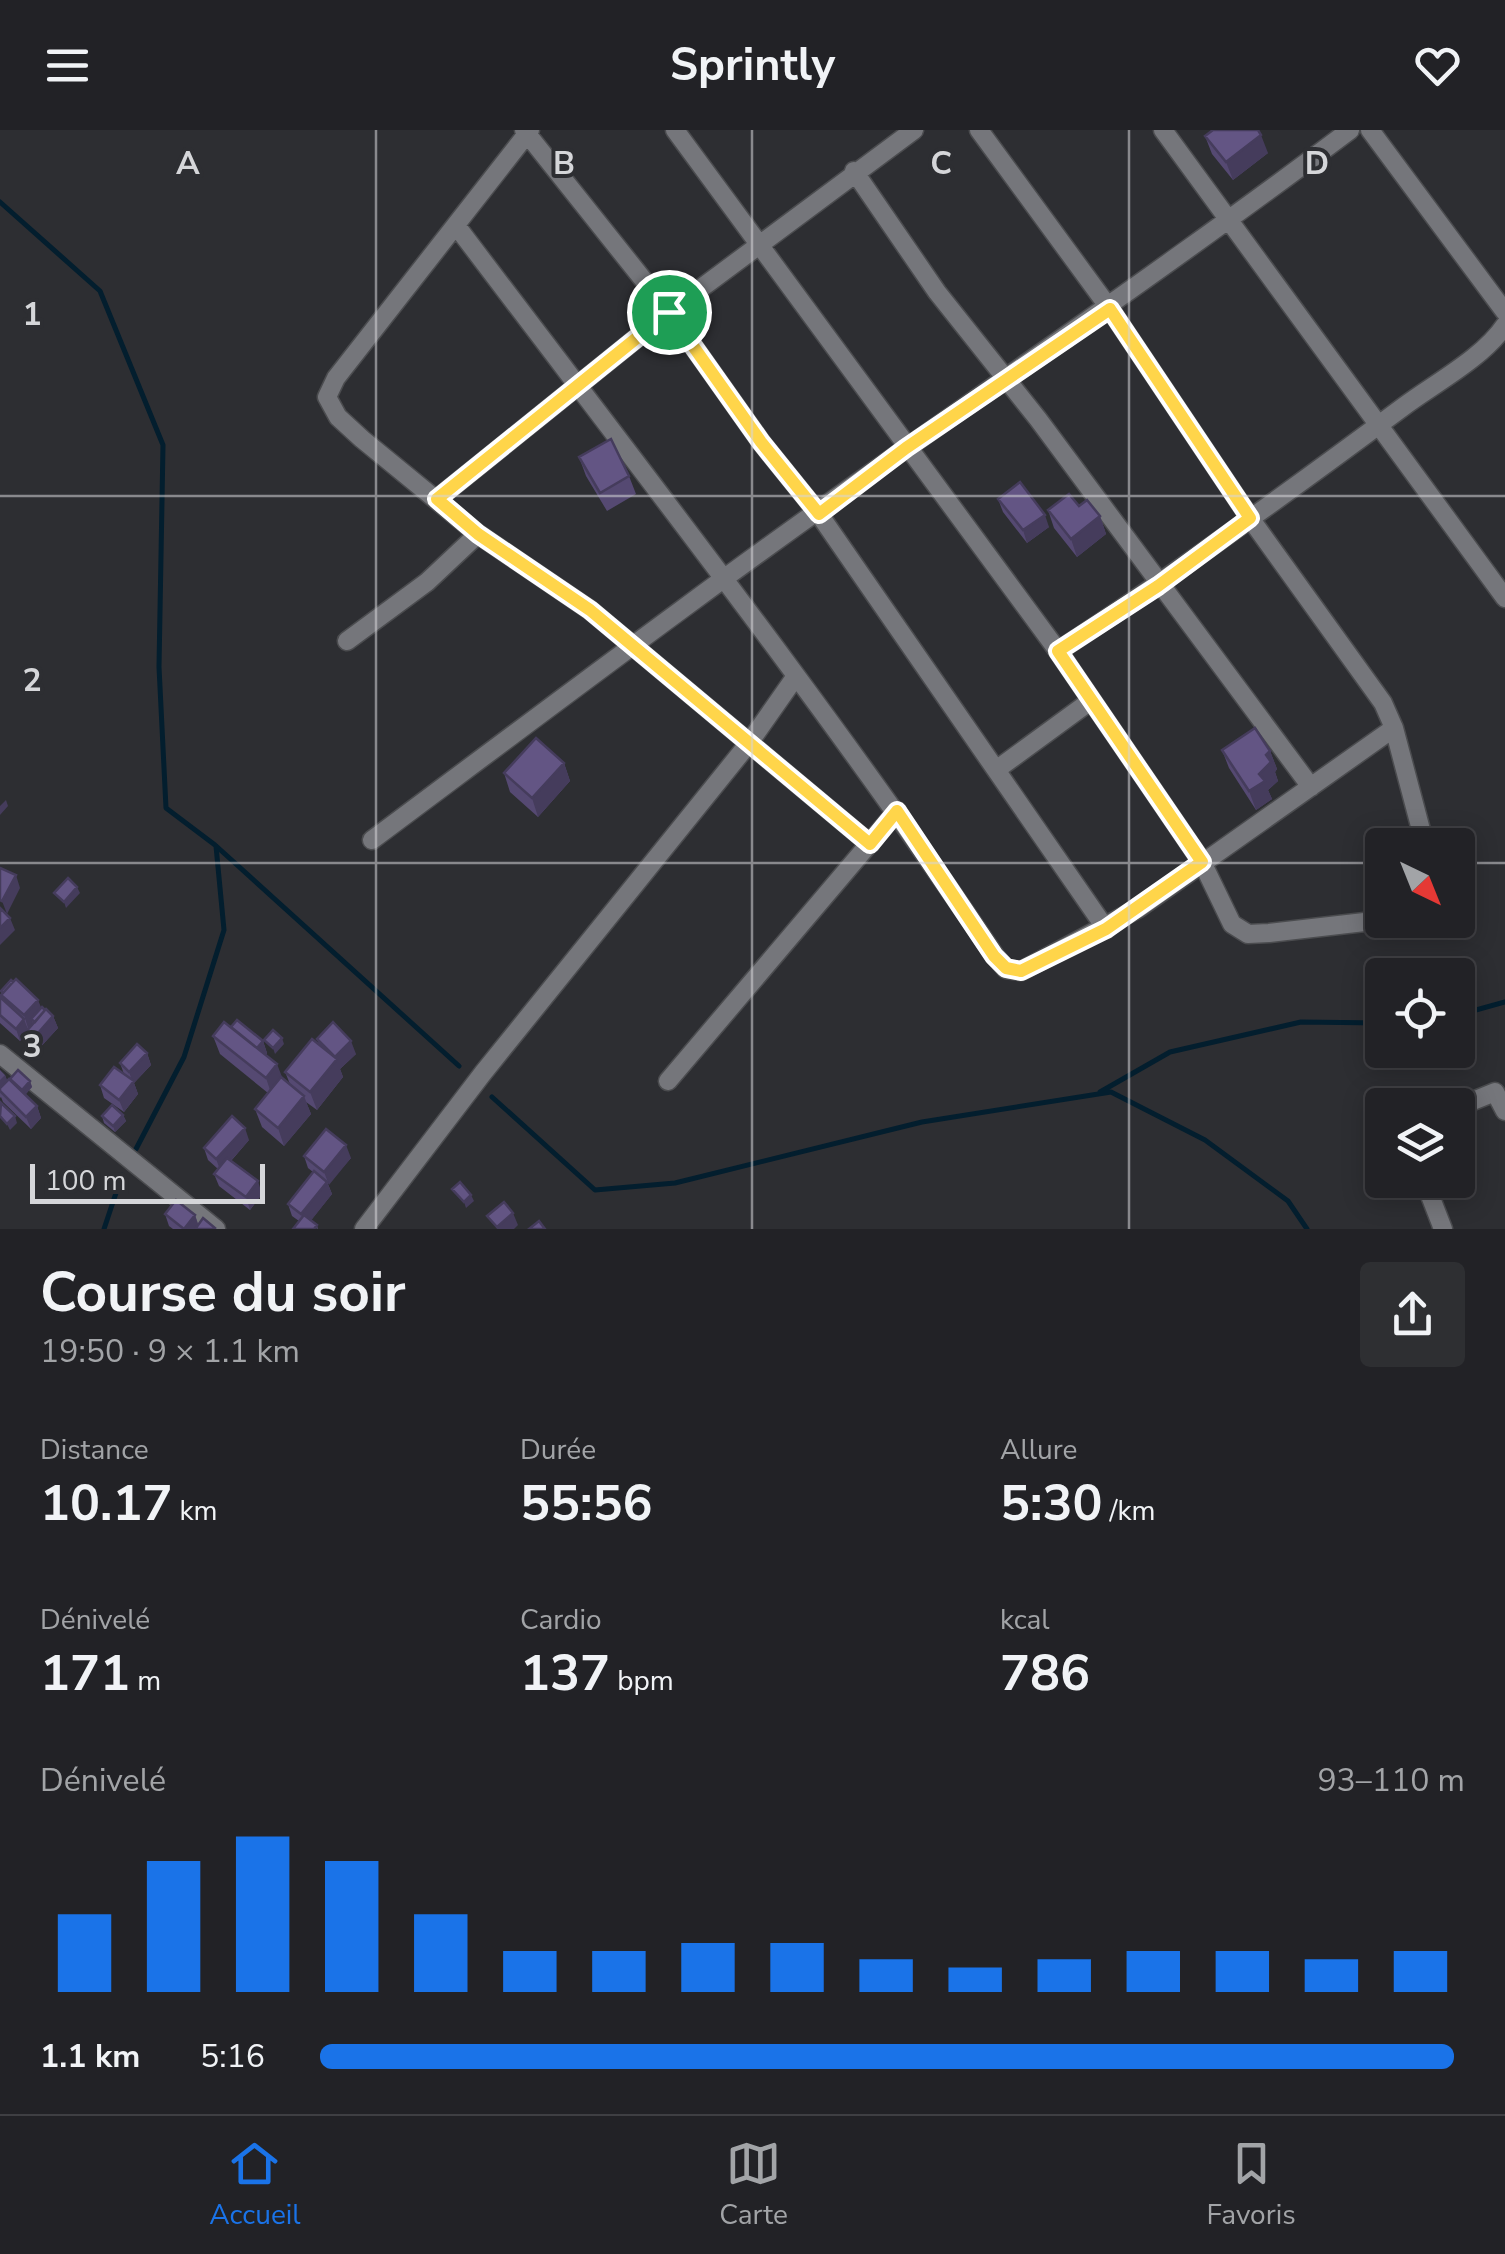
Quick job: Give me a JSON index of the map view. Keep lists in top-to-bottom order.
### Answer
{
  "scale_bar": "100 m",
  "north": "bottom right",
  "page": {
    "header": "Sprintly",
    "scale": "100 m",
    "heading": ["Course du soir", "19:50 · 9 × 1.1 km"],
    "stats": [
      ["Distance", "10.17 km"],
      ["Durée", "55:56"],
      ["Allure", "5:30 /km"],
      ["Dénivelé", "171 m"],
      ["Cardio", "137 bpm"],
      ["kcal", "786"]
    ],
    "chart": ["Dénivelé", "93–110 m"],
    "list": [
      {
        "name": "1.1 km",
        "note": "5:16"
      }
    ],
    "tabs": ["Accueil", "Carte", "Favoris"]
  },
  "grid": {
    "columns": [
      "A",
      "B",
      "C",
      "D"
    ],
    "rows": ["1", "2", "3"]
  }
}
